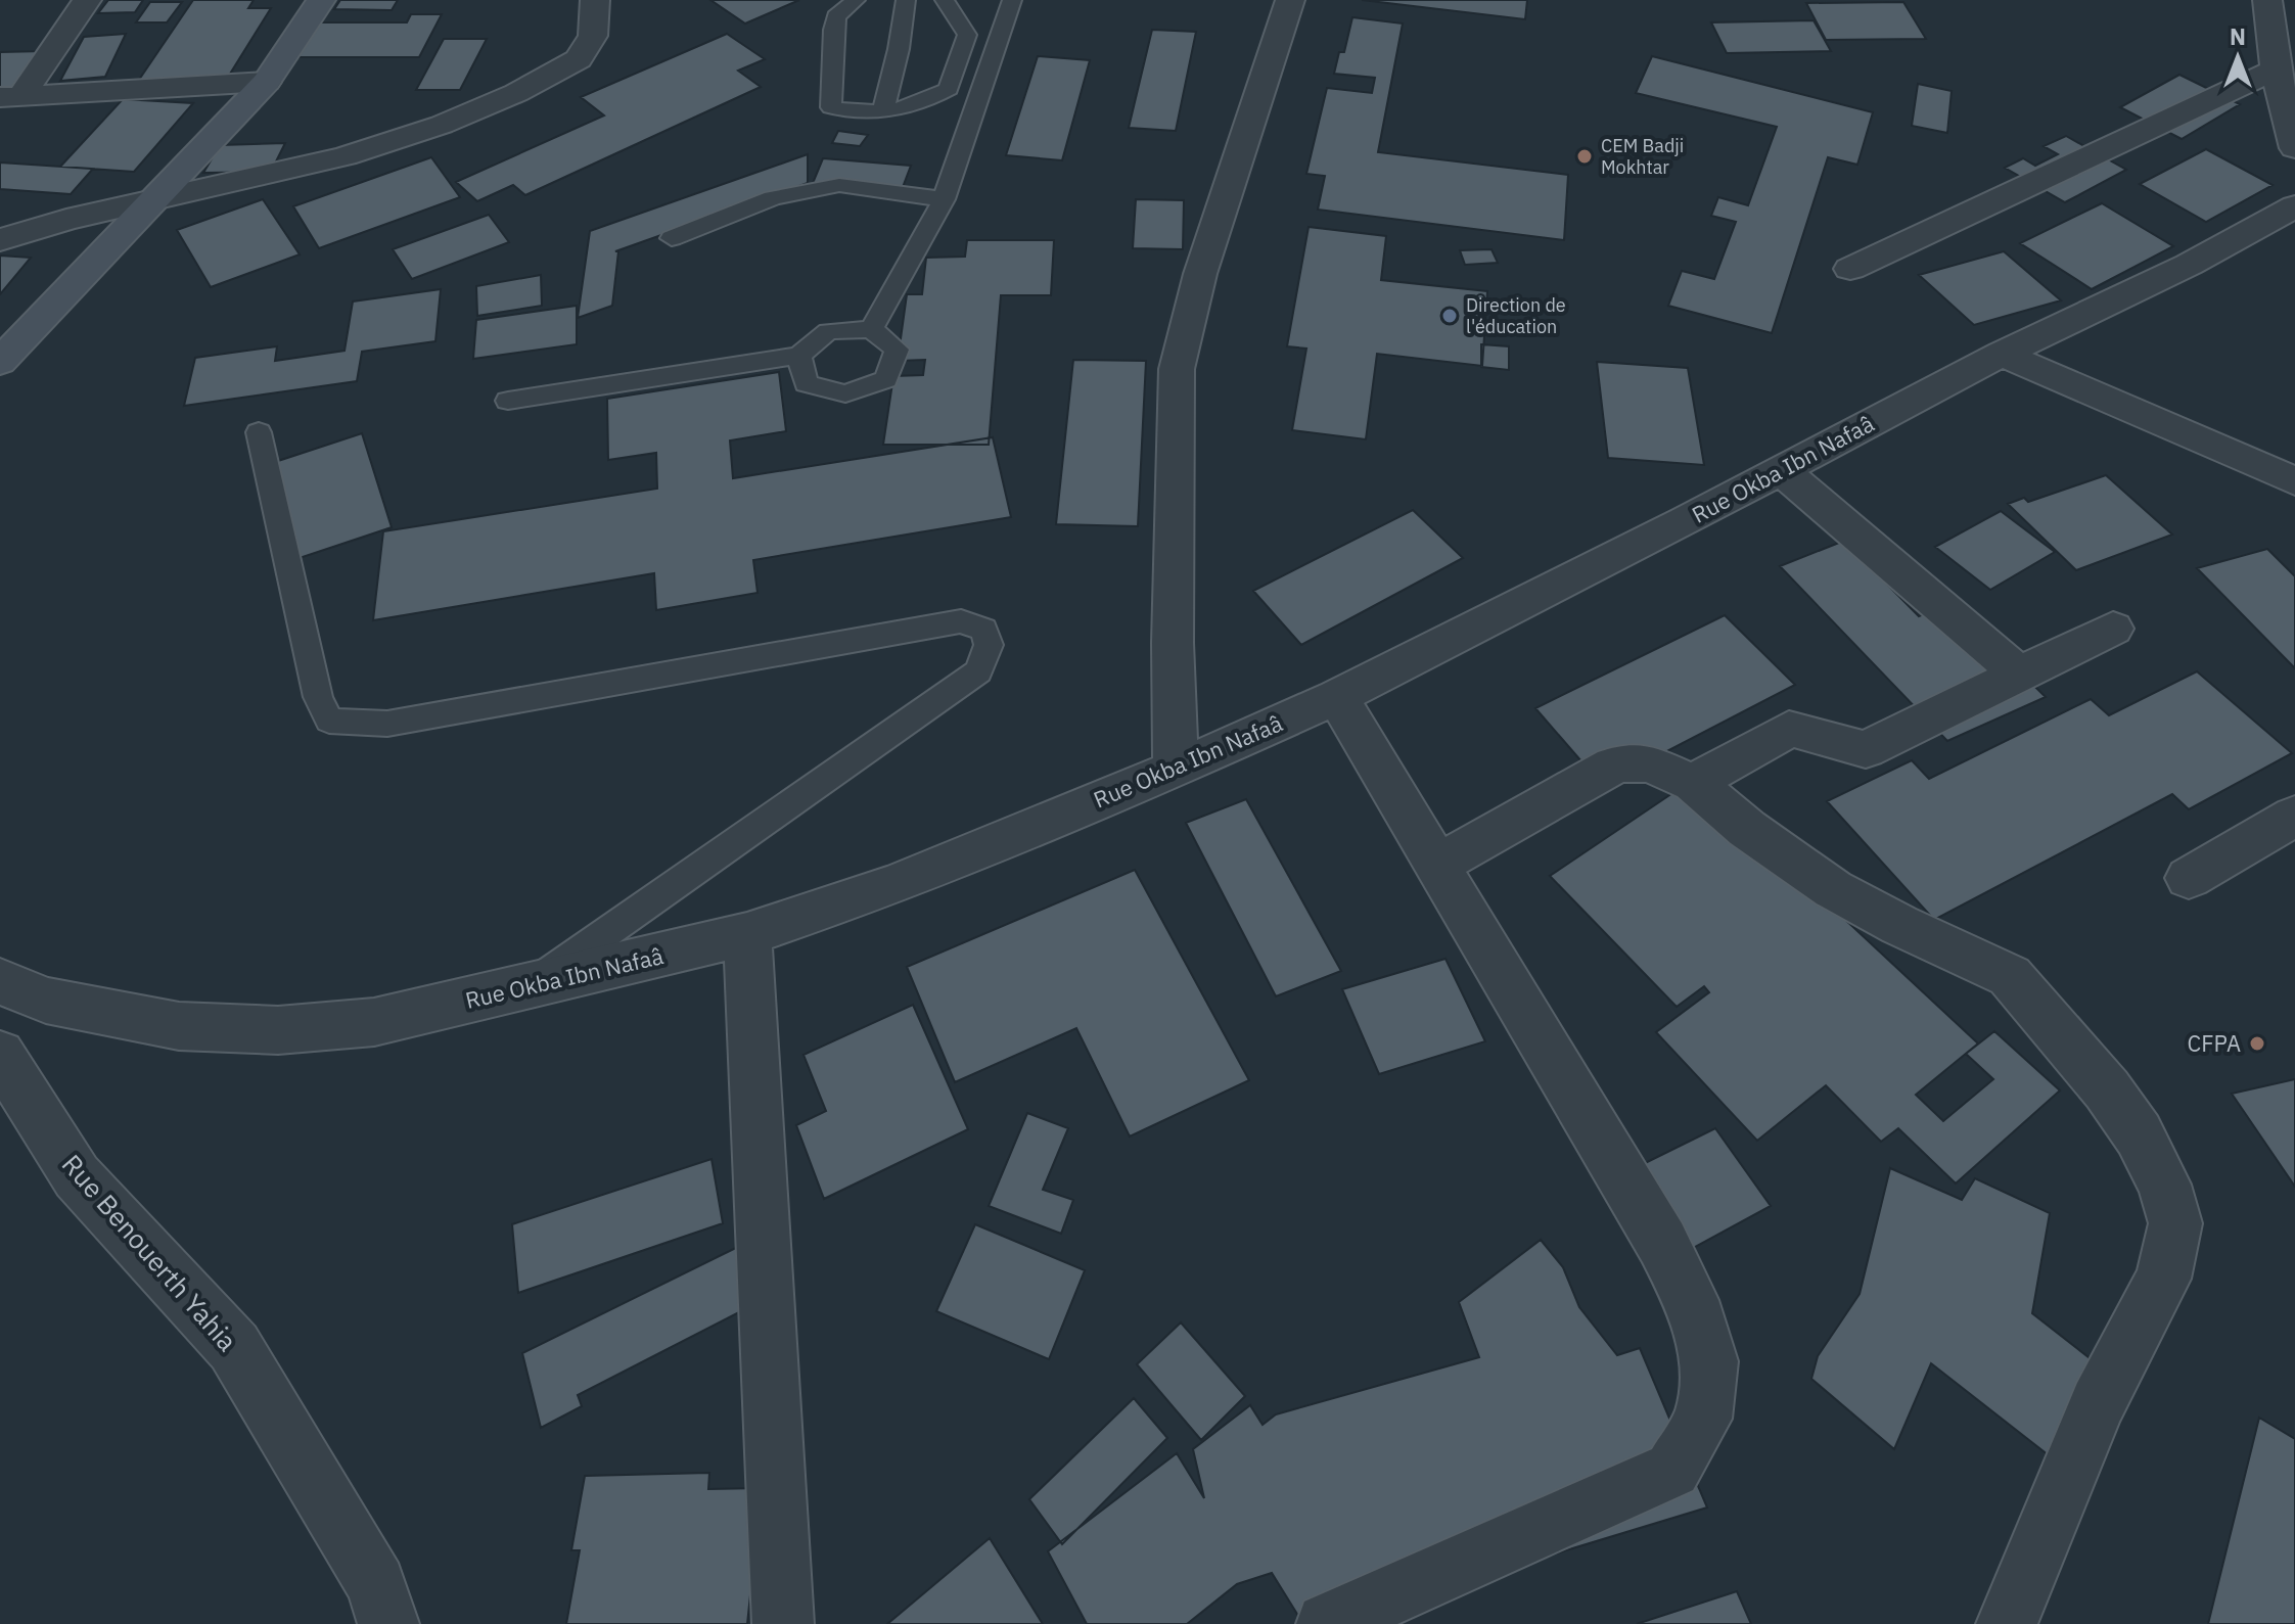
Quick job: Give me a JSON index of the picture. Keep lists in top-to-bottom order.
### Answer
{
  "streets": {
    "street": ["Rue Okba Ibn Nafaâ", "Rue Benouerth Yahia"]
  },
  "places": ["CEM Badji Mokhtar", "Direction de l'éducation", "CFPA"],
  "north": "top"
}
